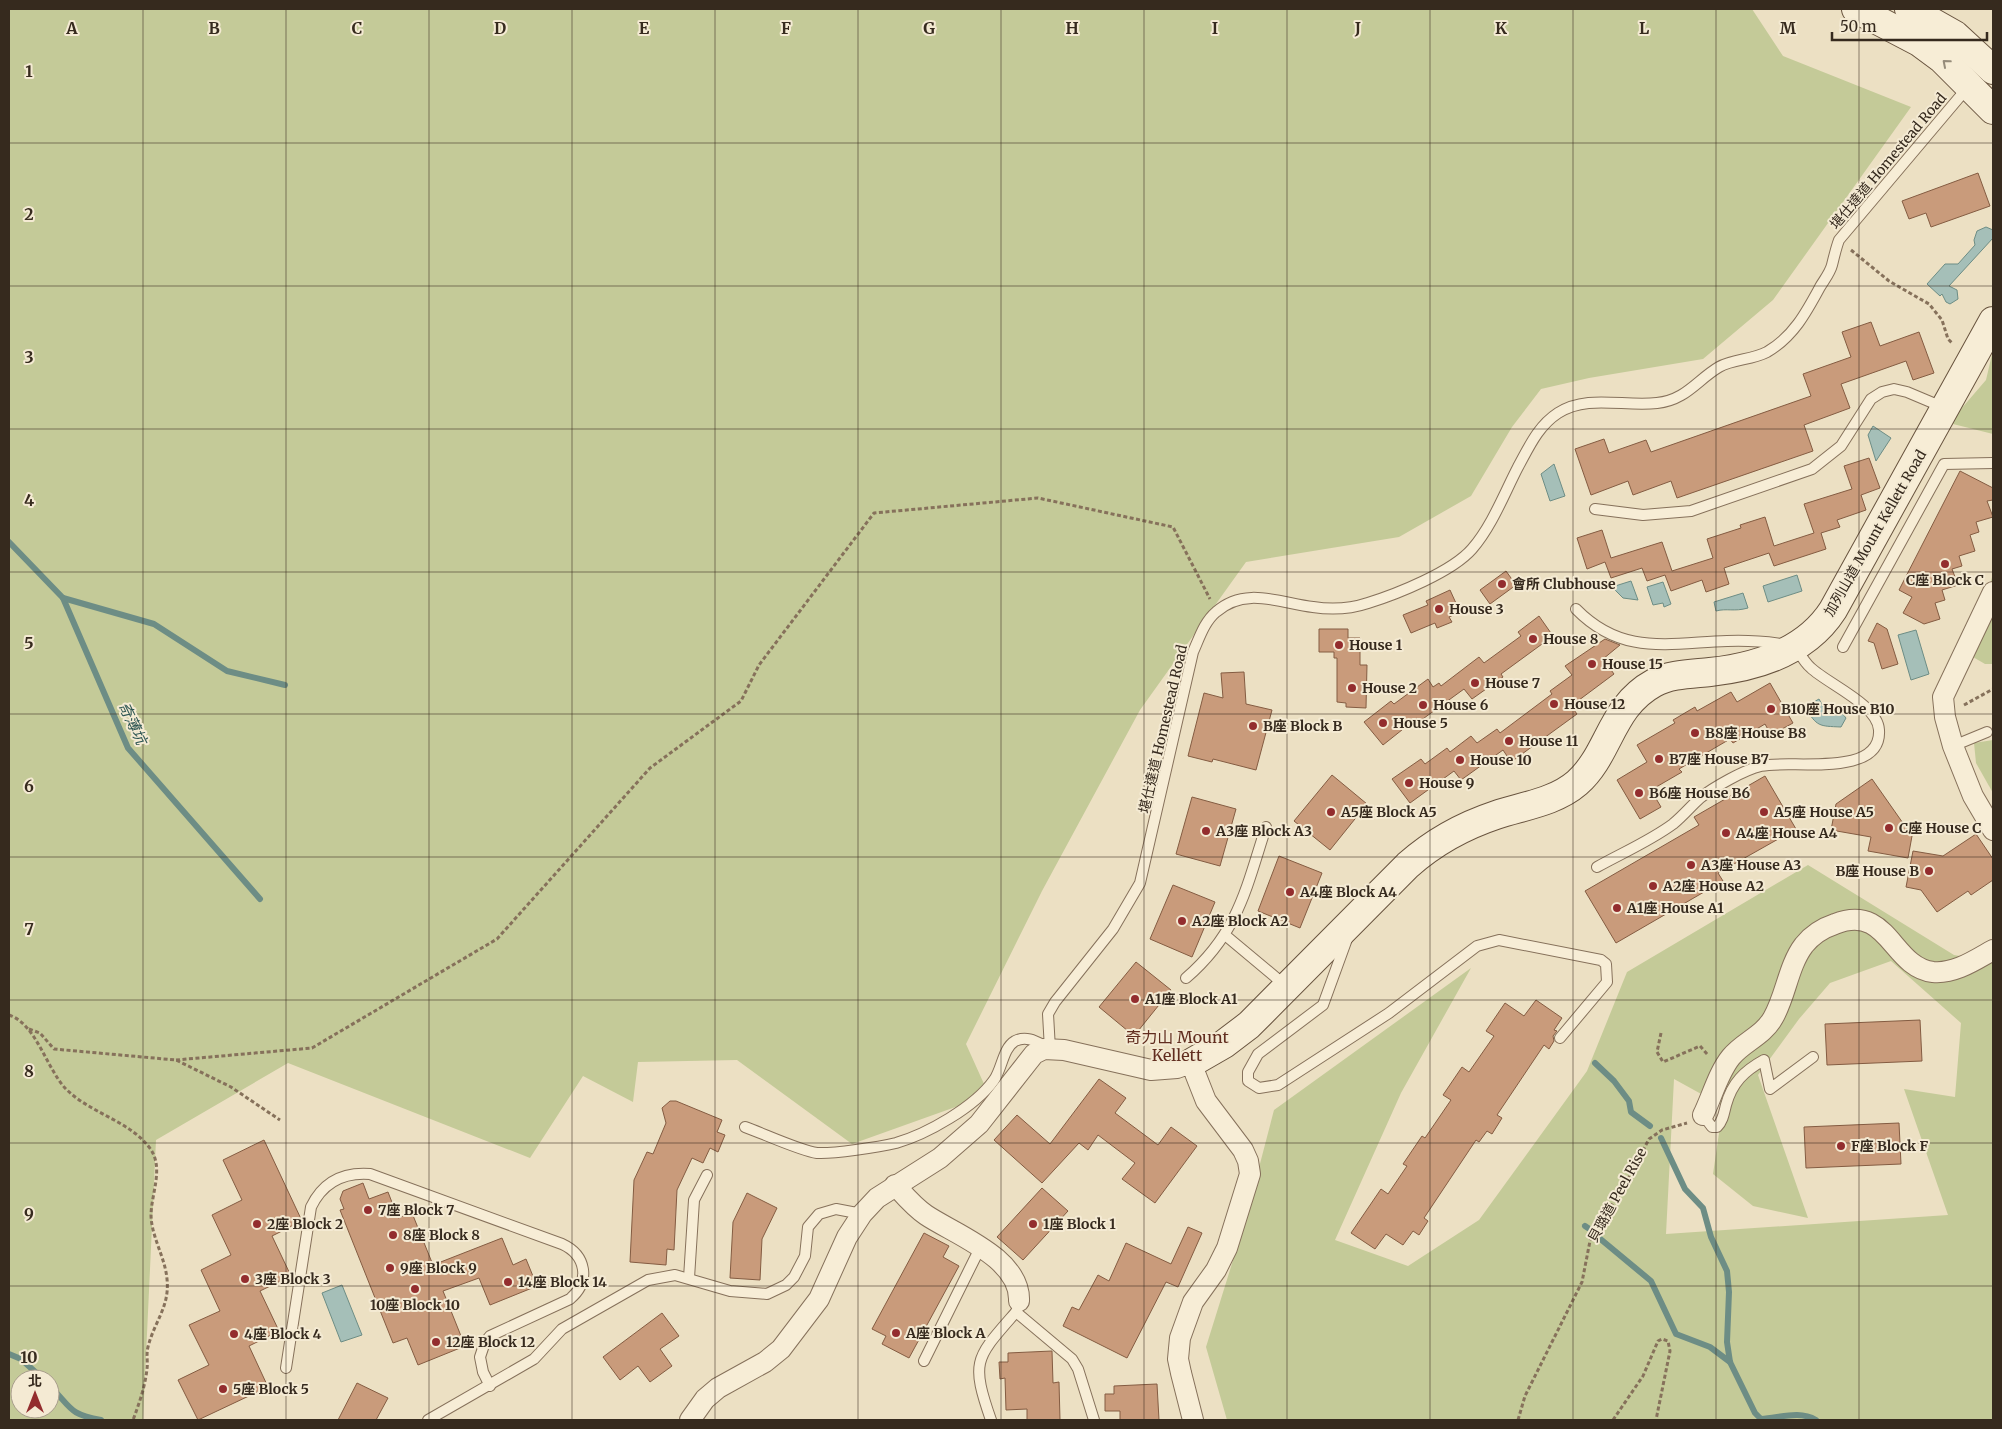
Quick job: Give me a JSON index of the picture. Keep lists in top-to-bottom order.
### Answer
{
  "streets": {
    "street": ["加列山道 Mount Kellett Road"],
    "lane": ["堪仕達道 Homestead Road"],
    "path": ["貝璐道 Peel Rise"]
  },
  "crossings": [
    ["堪仕達道 Homestead Road", "加列山道 Mount Kellett Road"]
  ],
  "districts": ["奇力山 Mount Kellett"],
  "water": ["奇薄坑"],
  "places": [
    "C座 Block C",
    "會所 Clubhouse",
    "House 3",
    "House 8",
    "House 1",
    "House 15",
    "House 7",
    "House 2",
    "House 12",
    "House 6",
    "B10座 House B10",
    "House 5",
    "B座 Block B",
    "B8座 House B8",
    "House 11",
    "B7座 House B7",
    "House 10",
    "House 9",
    "B6座 House B6",
    "A5座 Block A5",
    "A5座 House A5",
    "C座 House C",
    "A3座 Block A3",
    "A4座 House A4",
    "A3座 House A3",
    "B座 House B",
    "A2座 House A2",
    "A4座 Block A4",
    "A1座 House A1",
    "A2座 Block A2",
    "A1座 Block A1",
    "F座 Block F",
    "7座 Block 7",
    "2座 Block 2",
    "1座 Block 1",
    "8座 Block 8",
    "9座 Block 9",
    "3座 Block 3",
    "14座 Block 14",
    "10座 Block 10",
    "A座 Block A",
    "4座 Block 4",
    "12座 Block 12",
    "5座 Block 5"
  ],
  "scale_bar": "50 m",
  "north": "top",
  "grid": {
    "columns": [
      "A",
      "B",
      "C",
      "D",
      "E",
      "F",
      "G",
      "H",
      "I",
      "J",
      "K",
      "L",
      "M"
    ],
    "rows": [
      "1",
      "2",
      "3",
      "4",
      "5",
      "6",
      "7",
      "8",
      "9",
      "10"
    ]
  }
}
